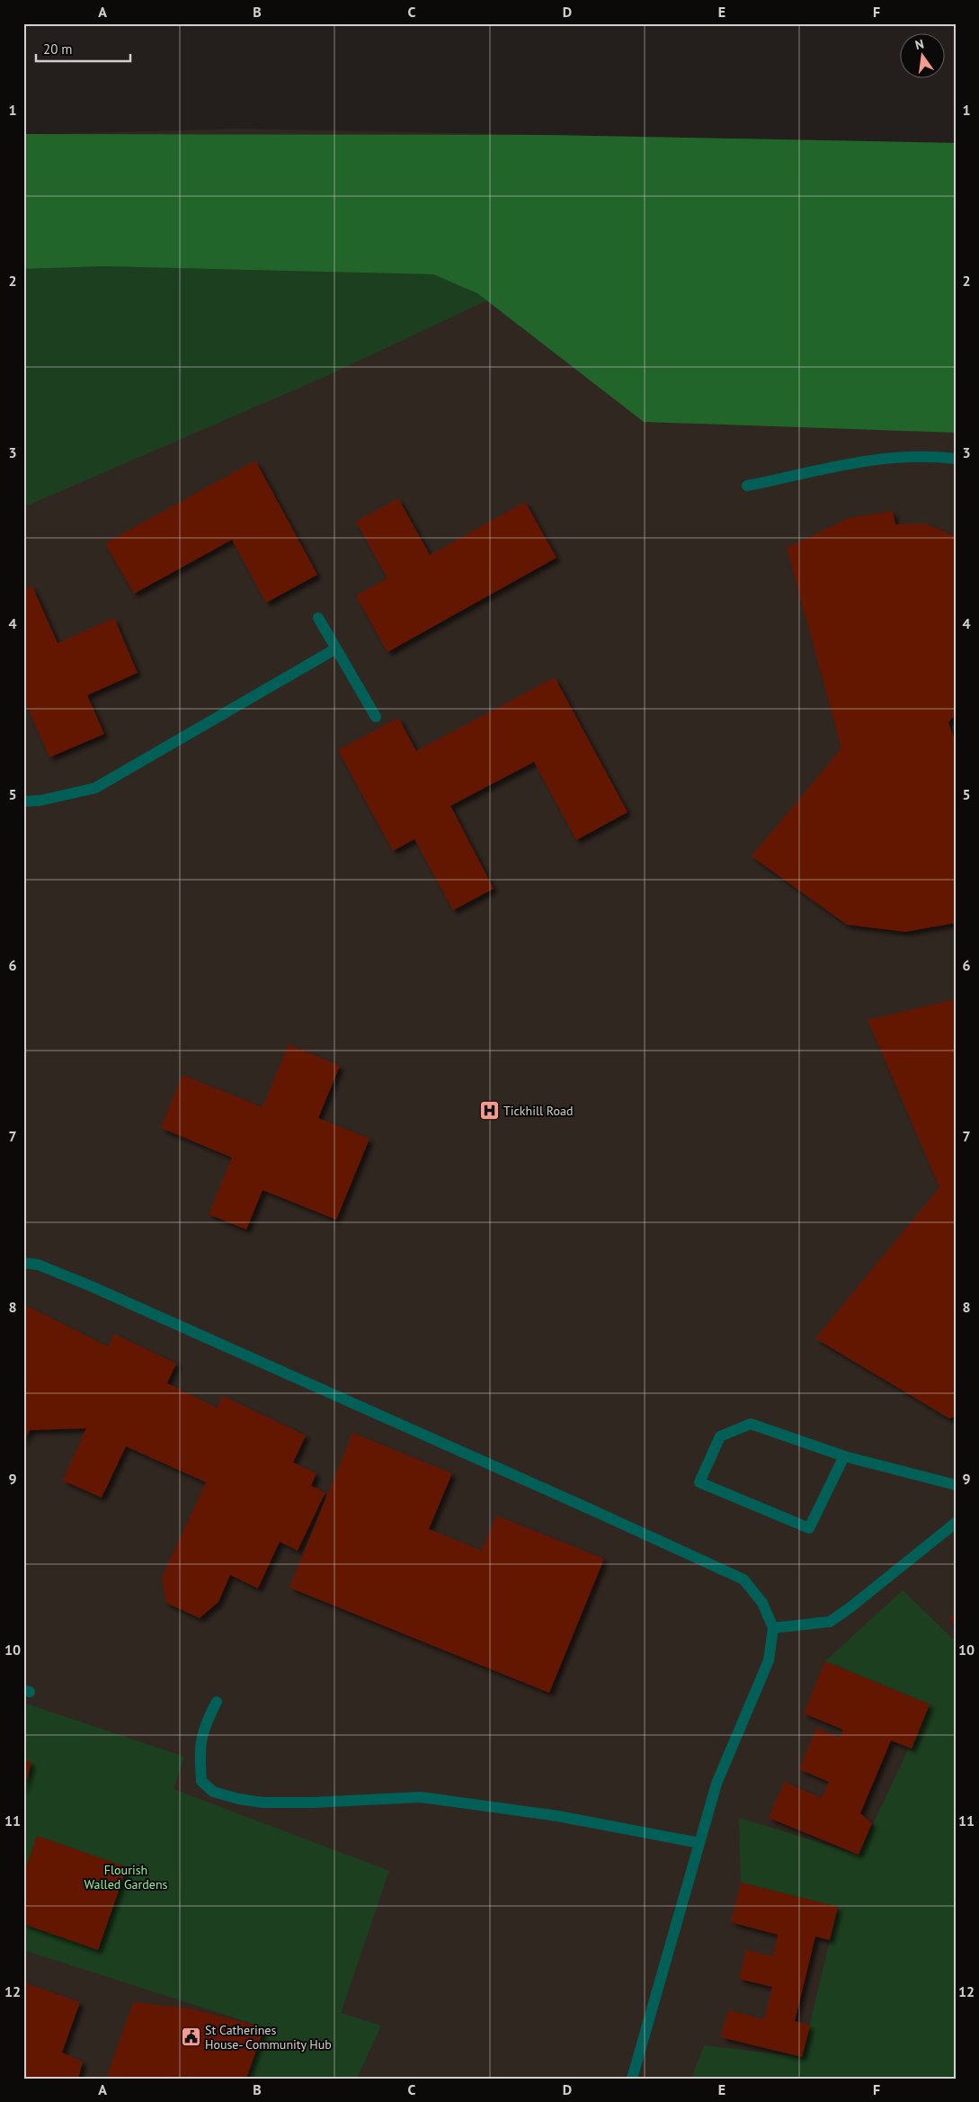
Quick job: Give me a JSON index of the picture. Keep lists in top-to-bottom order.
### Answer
{
  "parks": ["Flourish Walled Gardens"],
  "places": {
    "hospital": ["Tickhill Road"],
    "public building": ["St Catherines House- Community Hub"]
  },
  "scale_bar": "20 m",
  "north": "top",
  "grid": {
    "columns": [
      "A",
      "B",
      "C",
      "D",
      "E",
      "F"
    ],
    "rows": [
      "1",
      "2",
      "3",
      "4",
      "5",
      "6",
      "7",
      "8",
      "9",
      "10",
      "11",
      "12"
    ]
  }
}
